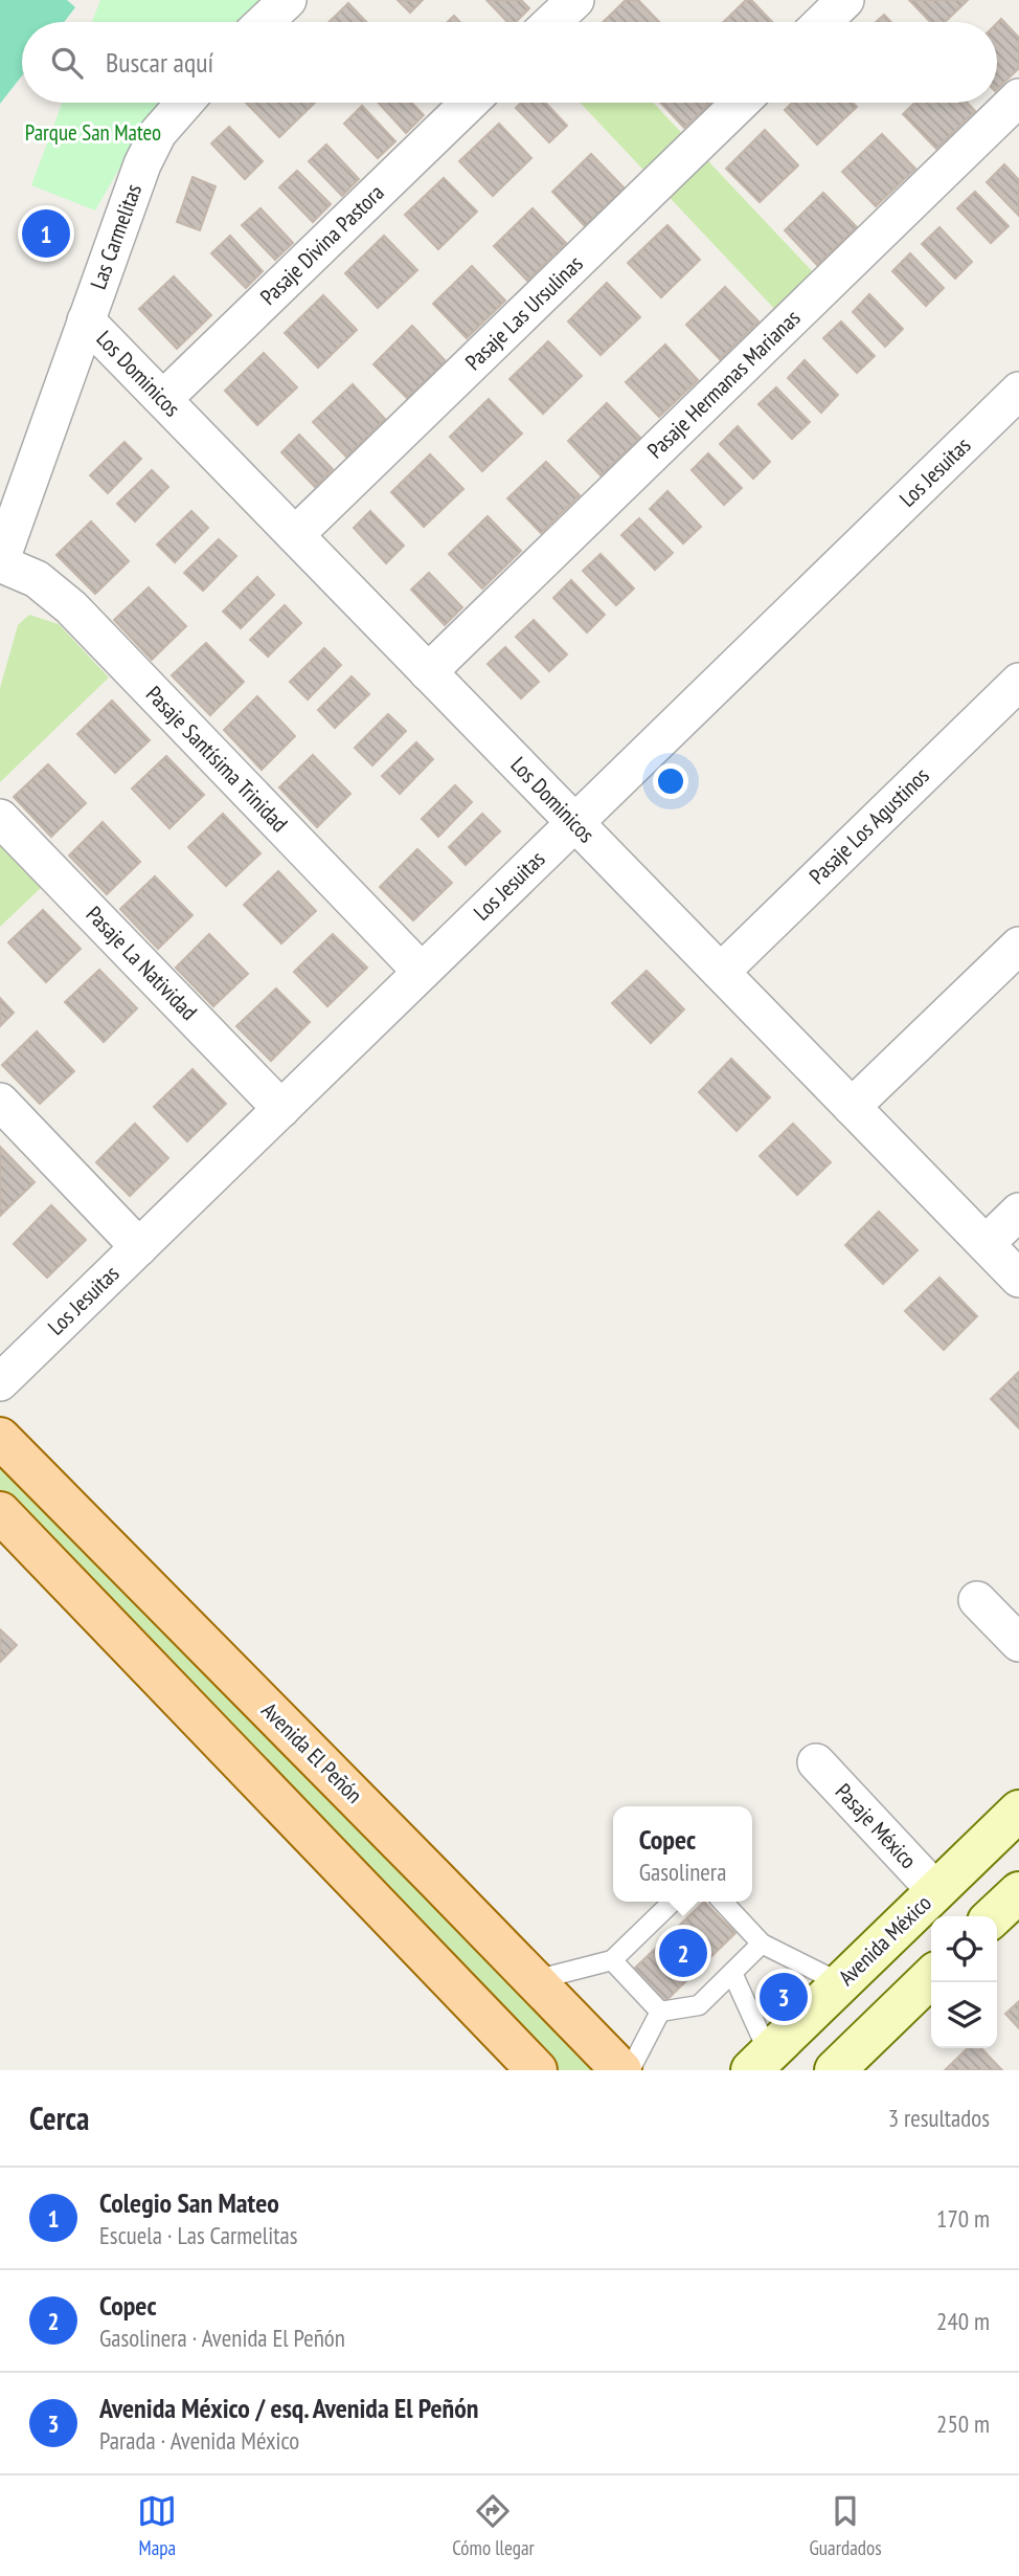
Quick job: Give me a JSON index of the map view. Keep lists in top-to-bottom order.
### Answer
{
  "streets": {
    "main road": ["Avenida El Peñón", "Avenida México"],
    "street": [
      "Las Carmelitas",
      "Pasaje Divina Pastora",
      "Pasaje Las Ursulinas",
      "Los Dominicos",
      "Pasaje Hermanas Marianas",
      "Los Jesuitas",
      "Pasaje Santísima Trinidad",
      "Pasaje Los Agustinos",
      "Pasaje La Natividad",
      "Pasaje México"
    ]
  },
  "crossings": [
    ["Las Carmelitas", "Los Dominicos"],
    ["Las Carmelitas", "Pasaje Santísima Trinidad"],
    ["Pasaje Divina Pastora", "Los Dominicos"],
    ["Pasaje Las Ursulinas", "Los Dominicos"],
    ["Los Dominicos", "Pasaje Hermanas Marianas"],
    ["Los Dominicos", "Los Jesuitas"],
    ["Los Dominicos", "Pasaje Los Agustinos"],
    ["Los Jesuitas", "Pasaje Santísima Trinidad"],
    ["Los Jesuitas", "Pasaje La Natividad"],
    ["Pasaje México", "Avenida México"]
  ],
  "parks": ["Parque San Mateo"],
  "page": {
    "search": "Buscar aquí",
    "pins": ["1", "2", "3"],
    "popup": ["Copec", "Gasolinera"],
    "heading": ["Cerca", "3 resultados"],
    "list": [
      {
        "mark": "1",
        "name": "Colegio San Mateo",
        "note": "Escuela · Las Carmelitas",
        "value": "170 m"
      },
      {
        "mark": "2",
        "name": "Copec",
        "note": "Gasolinera · Avenida El Peñón",
        "value": "240 m"
      },
      {
        "mark": "3",
        "name": "Avenida México / esq. Avenida El Peñón",
        "note": "Parada · Avenida México",
        "value": "250 m"
      }
    ],
    "nav": ["Mapa", "Cómo llegar", "Guardados"]
  }
}
